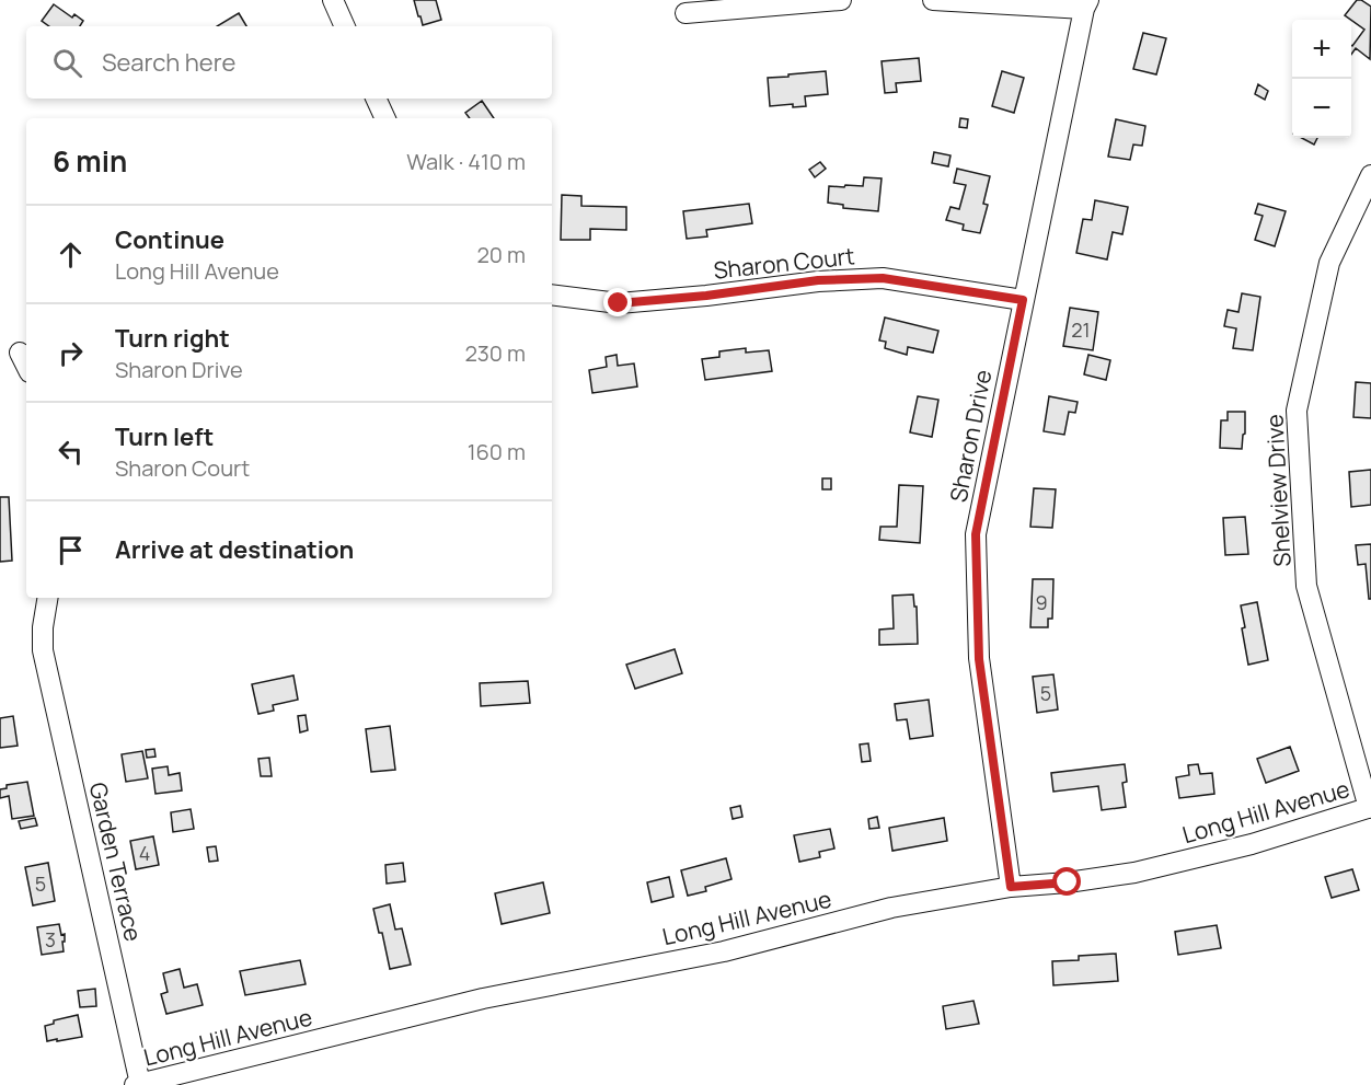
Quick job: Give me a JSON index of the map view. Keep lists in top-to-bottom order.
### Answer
{
  "streets": {
    "street": [
      "Sharon Court",
      "Sharon Drive",
      "Shelview Drive",
      "Long Hill Avenue",
      "Garden Terrace"
    ]
  },
  "crossings": [
    ["Sharon Court", "Sharon Drive"],
    ["Sharon Drive", "Long Hill Avenue"],
    ["Shelview Drive", "Long Hill Avenue"],
    ["Long Hill Avenue", "Garden Terrace"]
  ],
  "house_numbers": [
    "21",
    "9",
    "5",
    "4",
    "5",
    "3"
  ],
  "page": {
    "map_buttons": ["+", "−"],
    "search": "Search here",
    "heading": ["6 min", "Walk · 410 m"],
    "list": [
      ["Continue", "Long Hill Avenue", "20 m"],
      ["Turn right", "Sharon Drive", "230 m"],
      ["Turn left", "Sharon Court", "160 m"],
      "Arrive at destination"
    ]
  }
}
